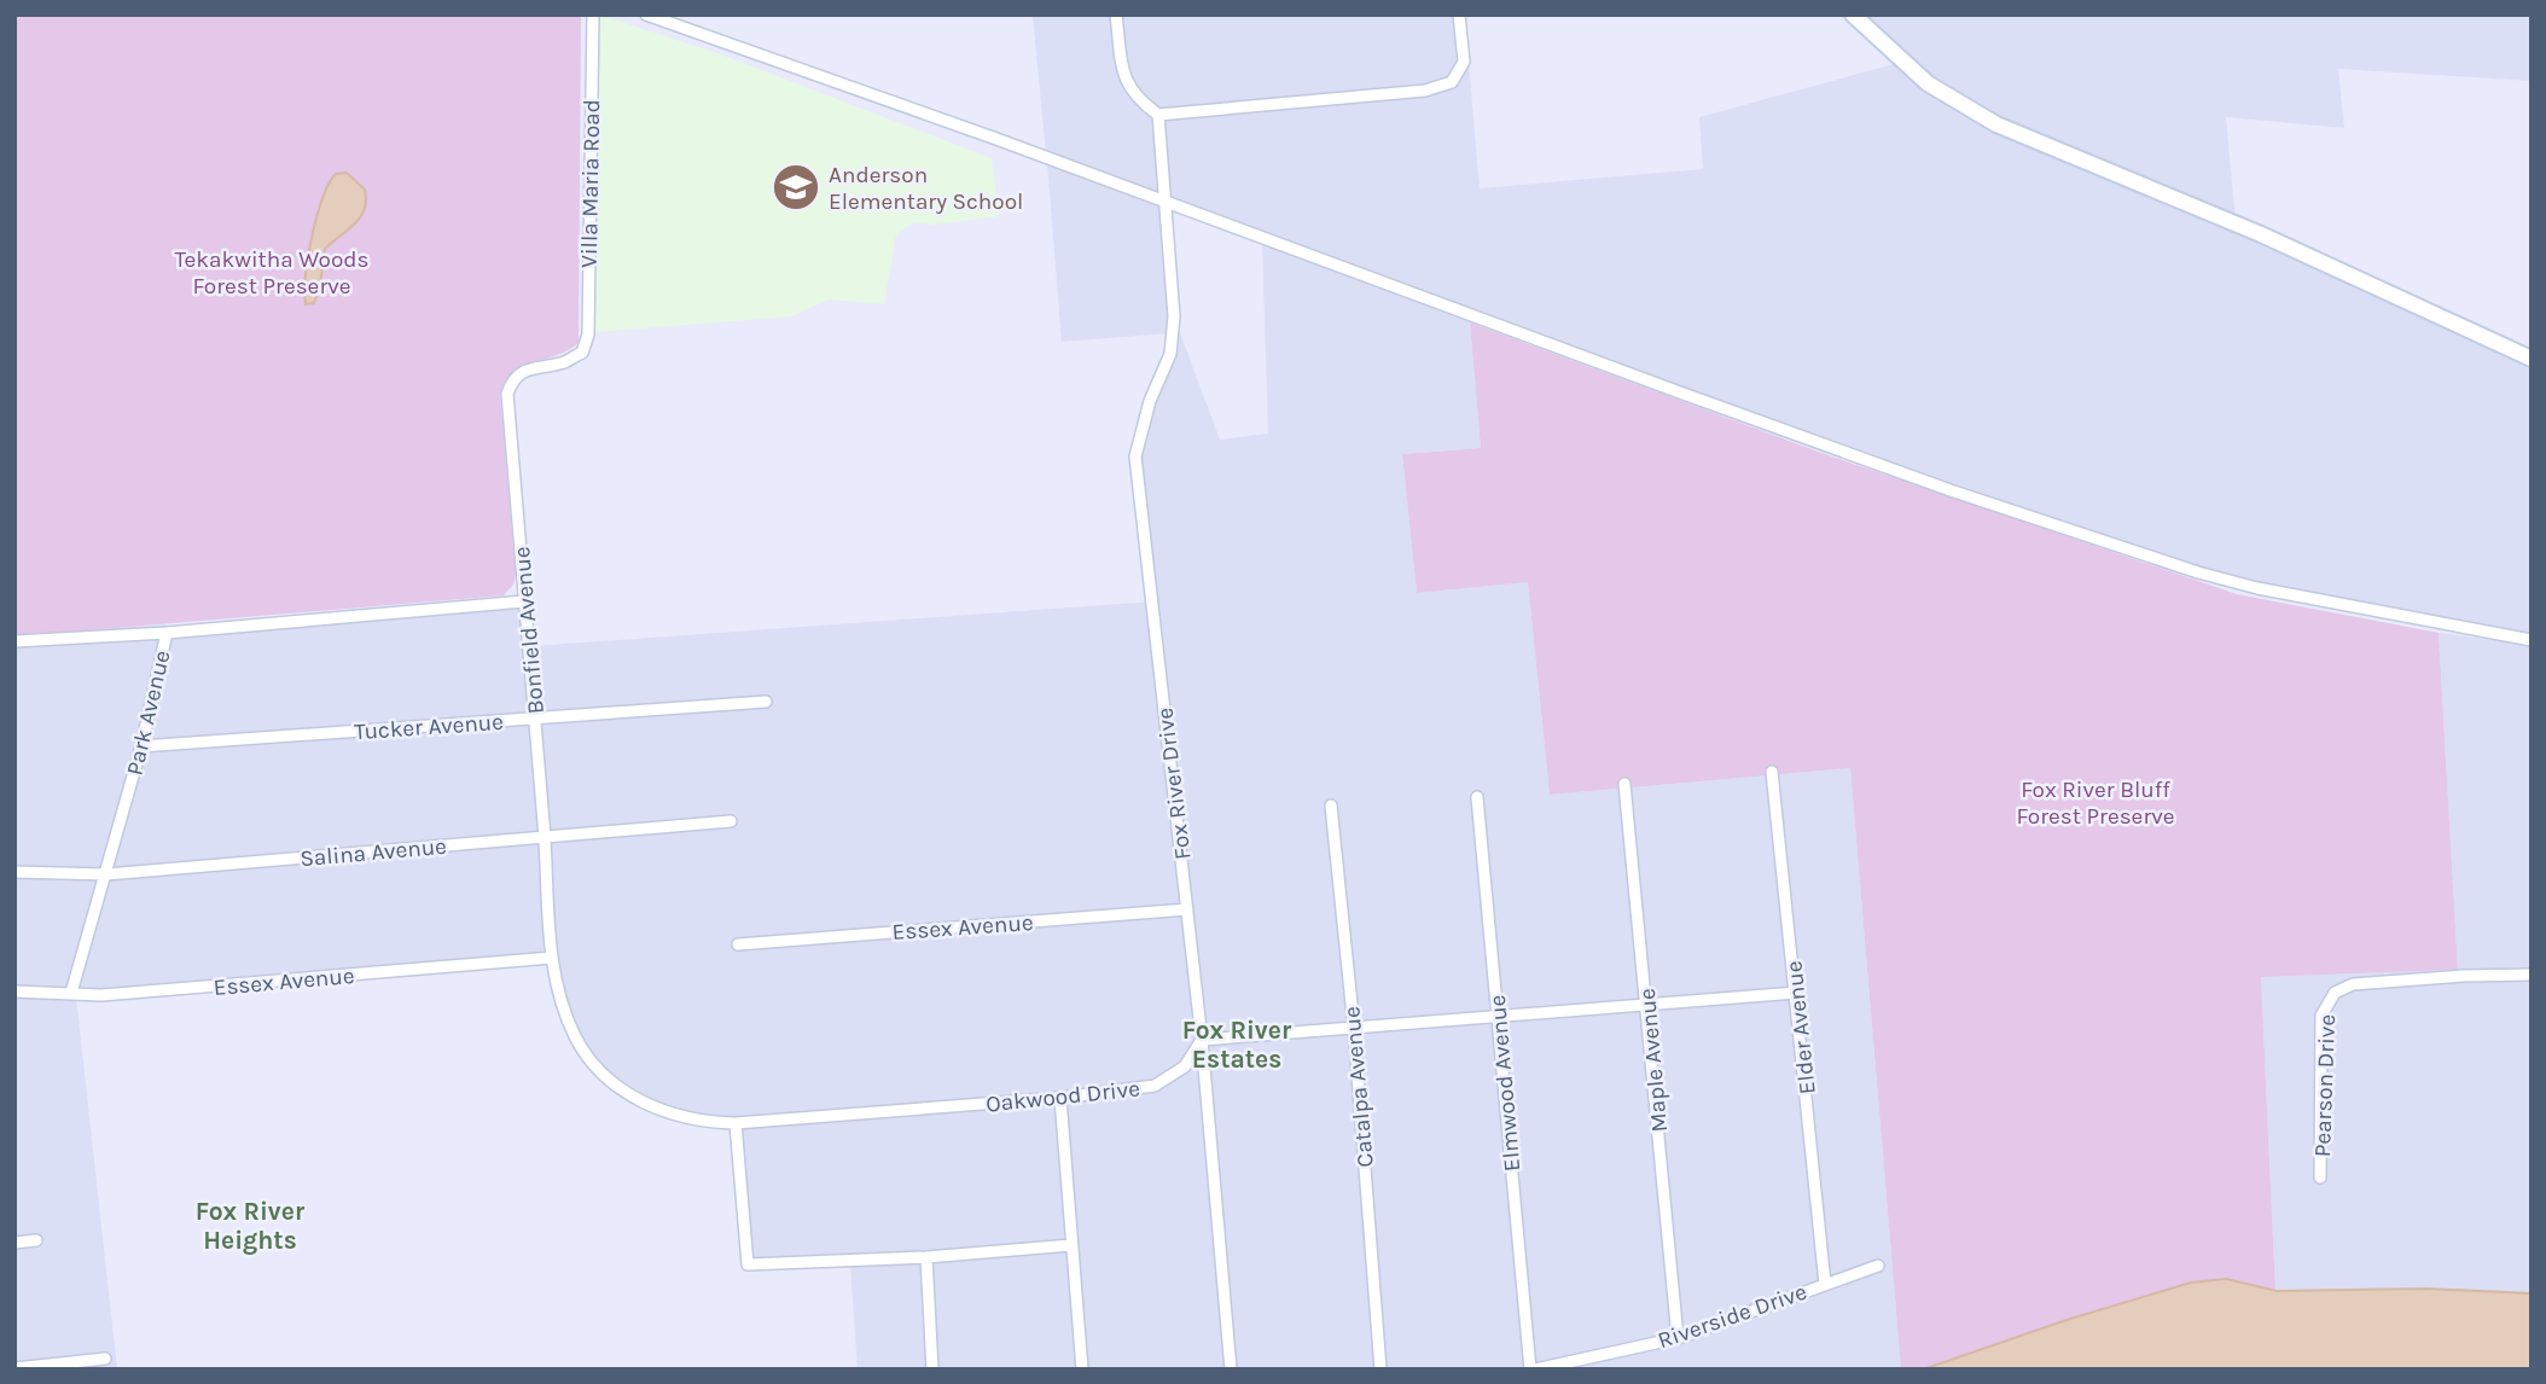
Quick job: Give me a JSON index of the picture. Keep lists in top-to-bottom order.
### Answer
{
  "streets": {
    "street": [
      "Villa Maria Road",
      "Bonfield Avenue",
      "Park Avenue",
      "Tucker Avenue",
      "Fox River Drive",
      "Salina Avenue",
      "Essex Avenue",
      "Elder Avenue",
      "Maple Avenue",
      "Elmwood Avenue",
      "Pearson Drive",
      "Catalpa Avenue",
      "Oakwood Drive",
      "Riverside Drive"
    ]
  },
  "crossings": [
    ["Villa Maria Road", "Bonfield Avenue"],
    ["Bonfield Avenue", "Park Avenue"],
    ["Bonfield Avenue", "Tucker Avenue"],
    ["Bonfield Avenue", "Salina Avenue"],
    ["Bonfield Avenue", "Essex Avenue"],
    ["Bonfield Avenue", "Oakwood Drive"],
    ["Park Avenue", "Tucker Avenue"],
    ["Park Avenue", "Salina Avenue"],
    ["Park Avenue", "Essex Avenue"],
    ["Fox River Drive", "Essex Avenue"],
    ["Fox River Drive", "Oakwood Drive"],
    ["Essex Avenue", "Oakwood Drive"],
    ["Elder Avenue", "Riverside Drive"],
    ["Maple Avenue", "Riverside Drive"],
    ["Elmwood Avenue", "Riverside Drive"]
  ],
  "districts": ["Fox River Estates", "Fox River Heights"],
  "parks": ["Tekakwitha Woods Forest Preserve", "Fox River Bluff Forest Preserve"],
  "places": {
    "school or university": ["Anderson Elementary School"]
  }
}
